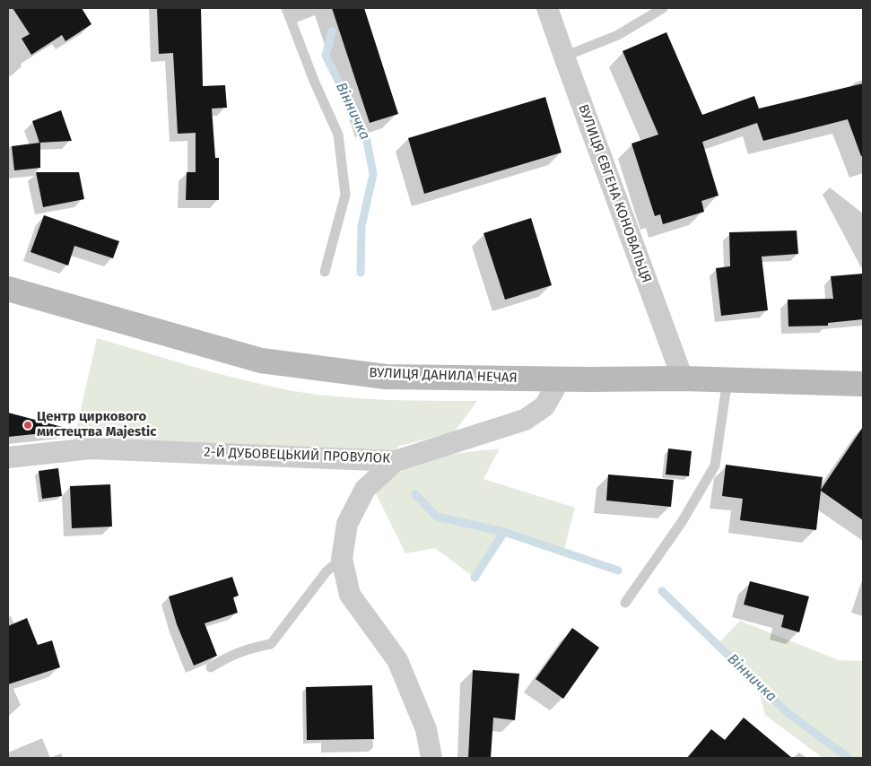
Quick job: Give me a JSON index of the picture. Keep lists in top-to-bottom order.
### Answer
{
  "streets": {
    "main road": ["ВУЛИЦЯ ДАНИЛА НЕЧАЯ"],
    "street": ["ВУЛИЦЯ ЄВГЕНА КОНОВАЛЬЦЯ", "2-Й ДУБОВЕЦЬКИЙ ПРОВУЛОК"]
  },
  "crossings": [
    ["ВУЛИЦЯ ЄВГЕНА КОНОВАЛЬЦЯ", "ВУЛИЦЯ ДАНИЛА НЕЧАЯ"],
    ["ВУЛИЦЯ ДАНИЛА НЕЧАЯ", "2-Й ДУБОВЕЦЬКИЙ ПРОВУЛОК"]
  ],
  "water": ["Вінничка"],
  "places": ["Центр циркового мистецтва Majestic"]
}
